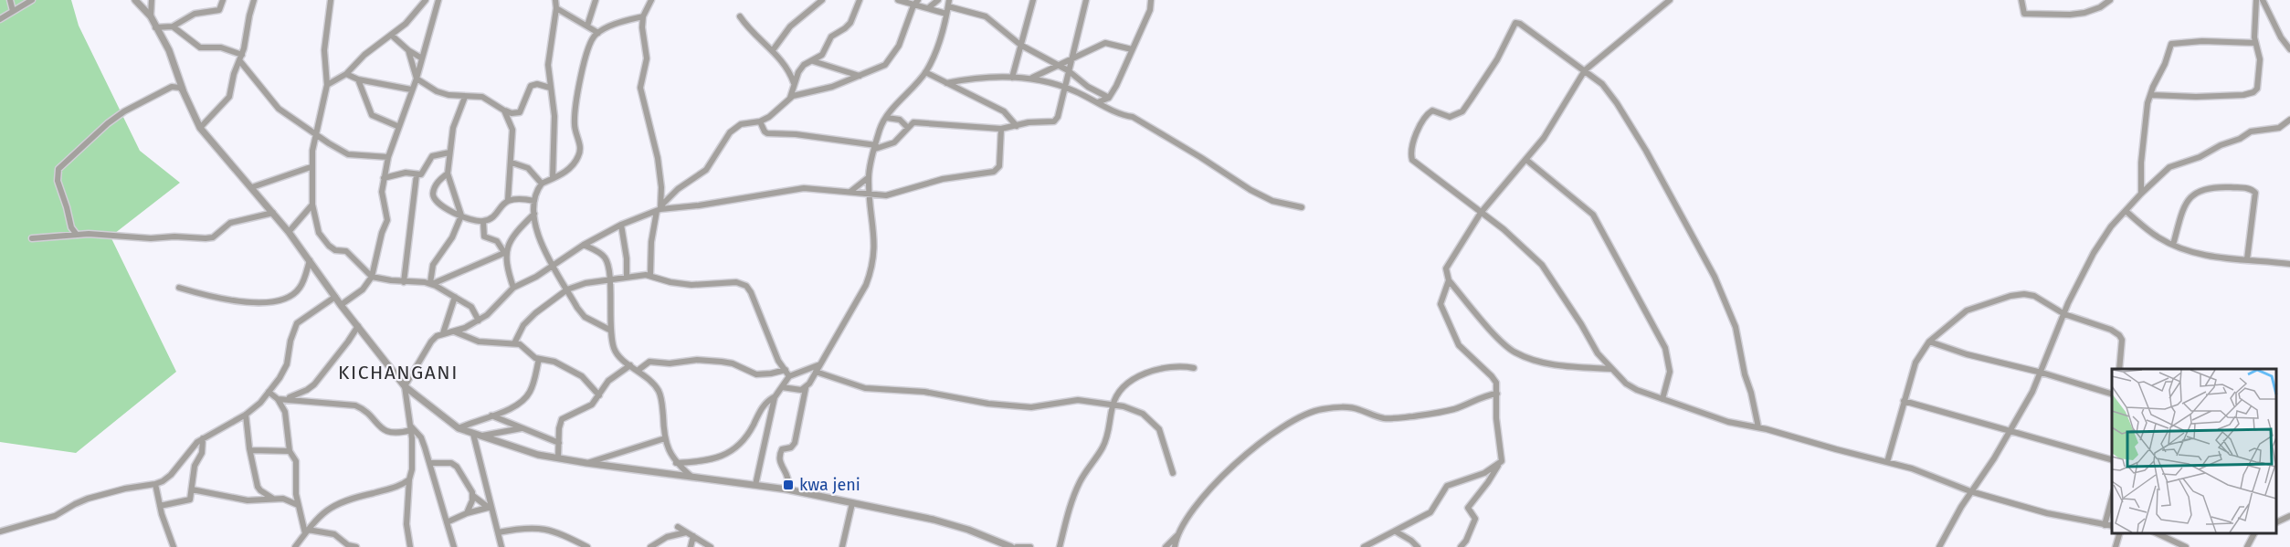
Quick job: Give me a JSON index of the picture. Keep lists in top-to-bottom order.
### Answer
{
  "districts": ["KICHANGANI"],
  "places": {
    "transit": ["kwa jeni"]
  }
}
